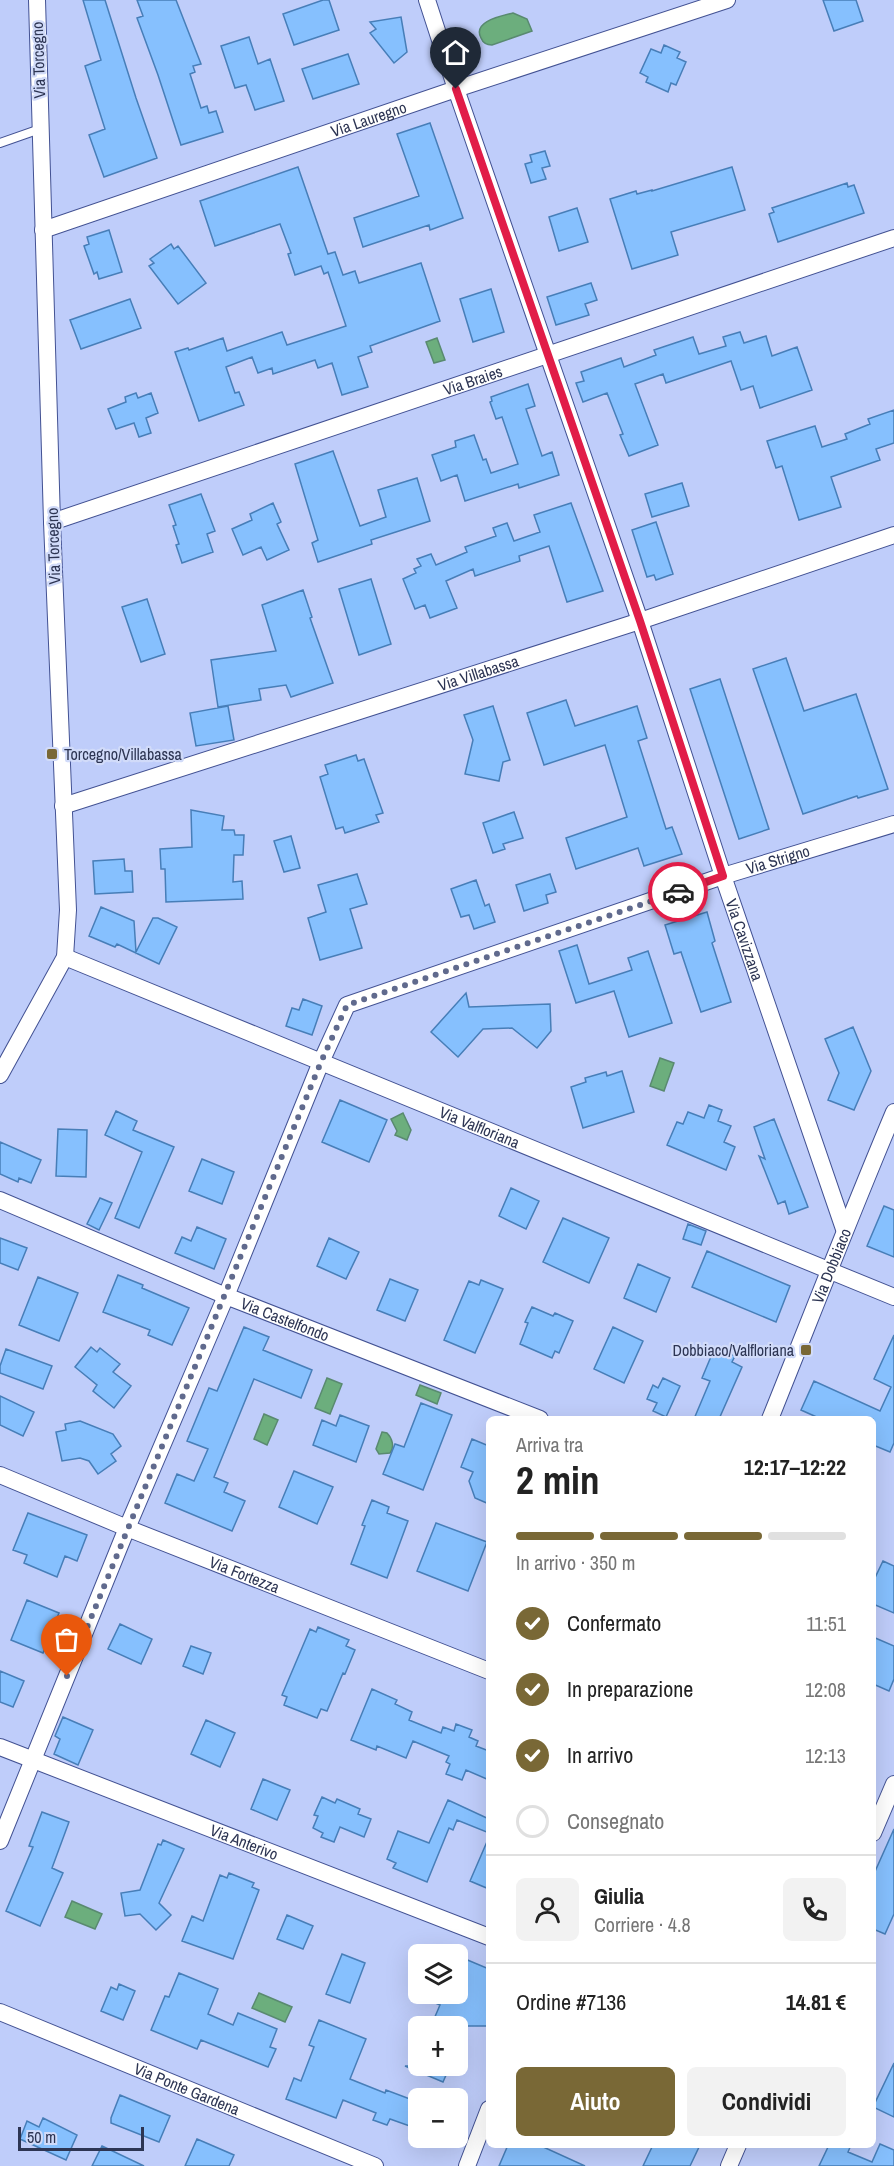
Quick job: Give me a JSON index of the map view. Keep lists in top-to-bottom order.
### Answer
{
  "streets": {
    "street": [
      "Via Torcegno",
      "Via Lauregno",
      "Via Braies",
      "Via Villabassa",
      "Via Strigno",
      "Via Cavizzana",
      "Via Valfloriana",
      "Via Dobbiaco",
      "Via Castelfondo",
      "Via Fortezza",
      "Via Anterivo",
      "Via Ponte Gardena"
    ]
  },
  "crossings": [
    ["Via Torcegno", "Via Lauregno"],
    ["Via Torcegno", "Via Braies"],
    ["Via Torcegno", "Via Villabassa"],
    ["Via Torcegno", "Via Valfloriana"],
    ["Via Lauregno", "Via Cavizzana"],
    ["Via Braies", "Via Cavizzana"],
    ["Via Villabassa", "Via Cavizzana"],
    ["Via Strigno", "Via Cavizzana"],
    ["Via Strigno", "Via Valfloriana"],
    ["Via Strigno", "Via Castelfondo"],
    ["Via Strigno", "Via Fortezza"],
    ["Via Strigno", "Via Anterivo"],
    ["Via Cavizzana", "Via Dobbiaco"],
    ["Via Valfloriana", "Via Dobbiaco"]
  ],
  "places": {
    "transit": ["Torcegno/Villabassa", "Dobbiaco/Valfloriana"]
  },
  "scale_bar": "50 m",
  "page": {
    "heading": ["2 min", "Arriva tra", "12:17–12:22"],
    "panel": [
      "Giulia",
      "Corriere · 4.8",
      "Ordine #7136",
      "14.81 €"
    ],
    "bar": "In arrivo · 350 m",
    "list": [
      ["Confermato", "11:51"],
      ["In preparazione", "12:08"],
      ["In arrivo", "12:13"],
      "Consegnato"
    ],
    "map_buttons": ["+", "−"],
    "buttons": ["Aiuto", "Condividi"],
    "scale": "50 m"
  }
}
